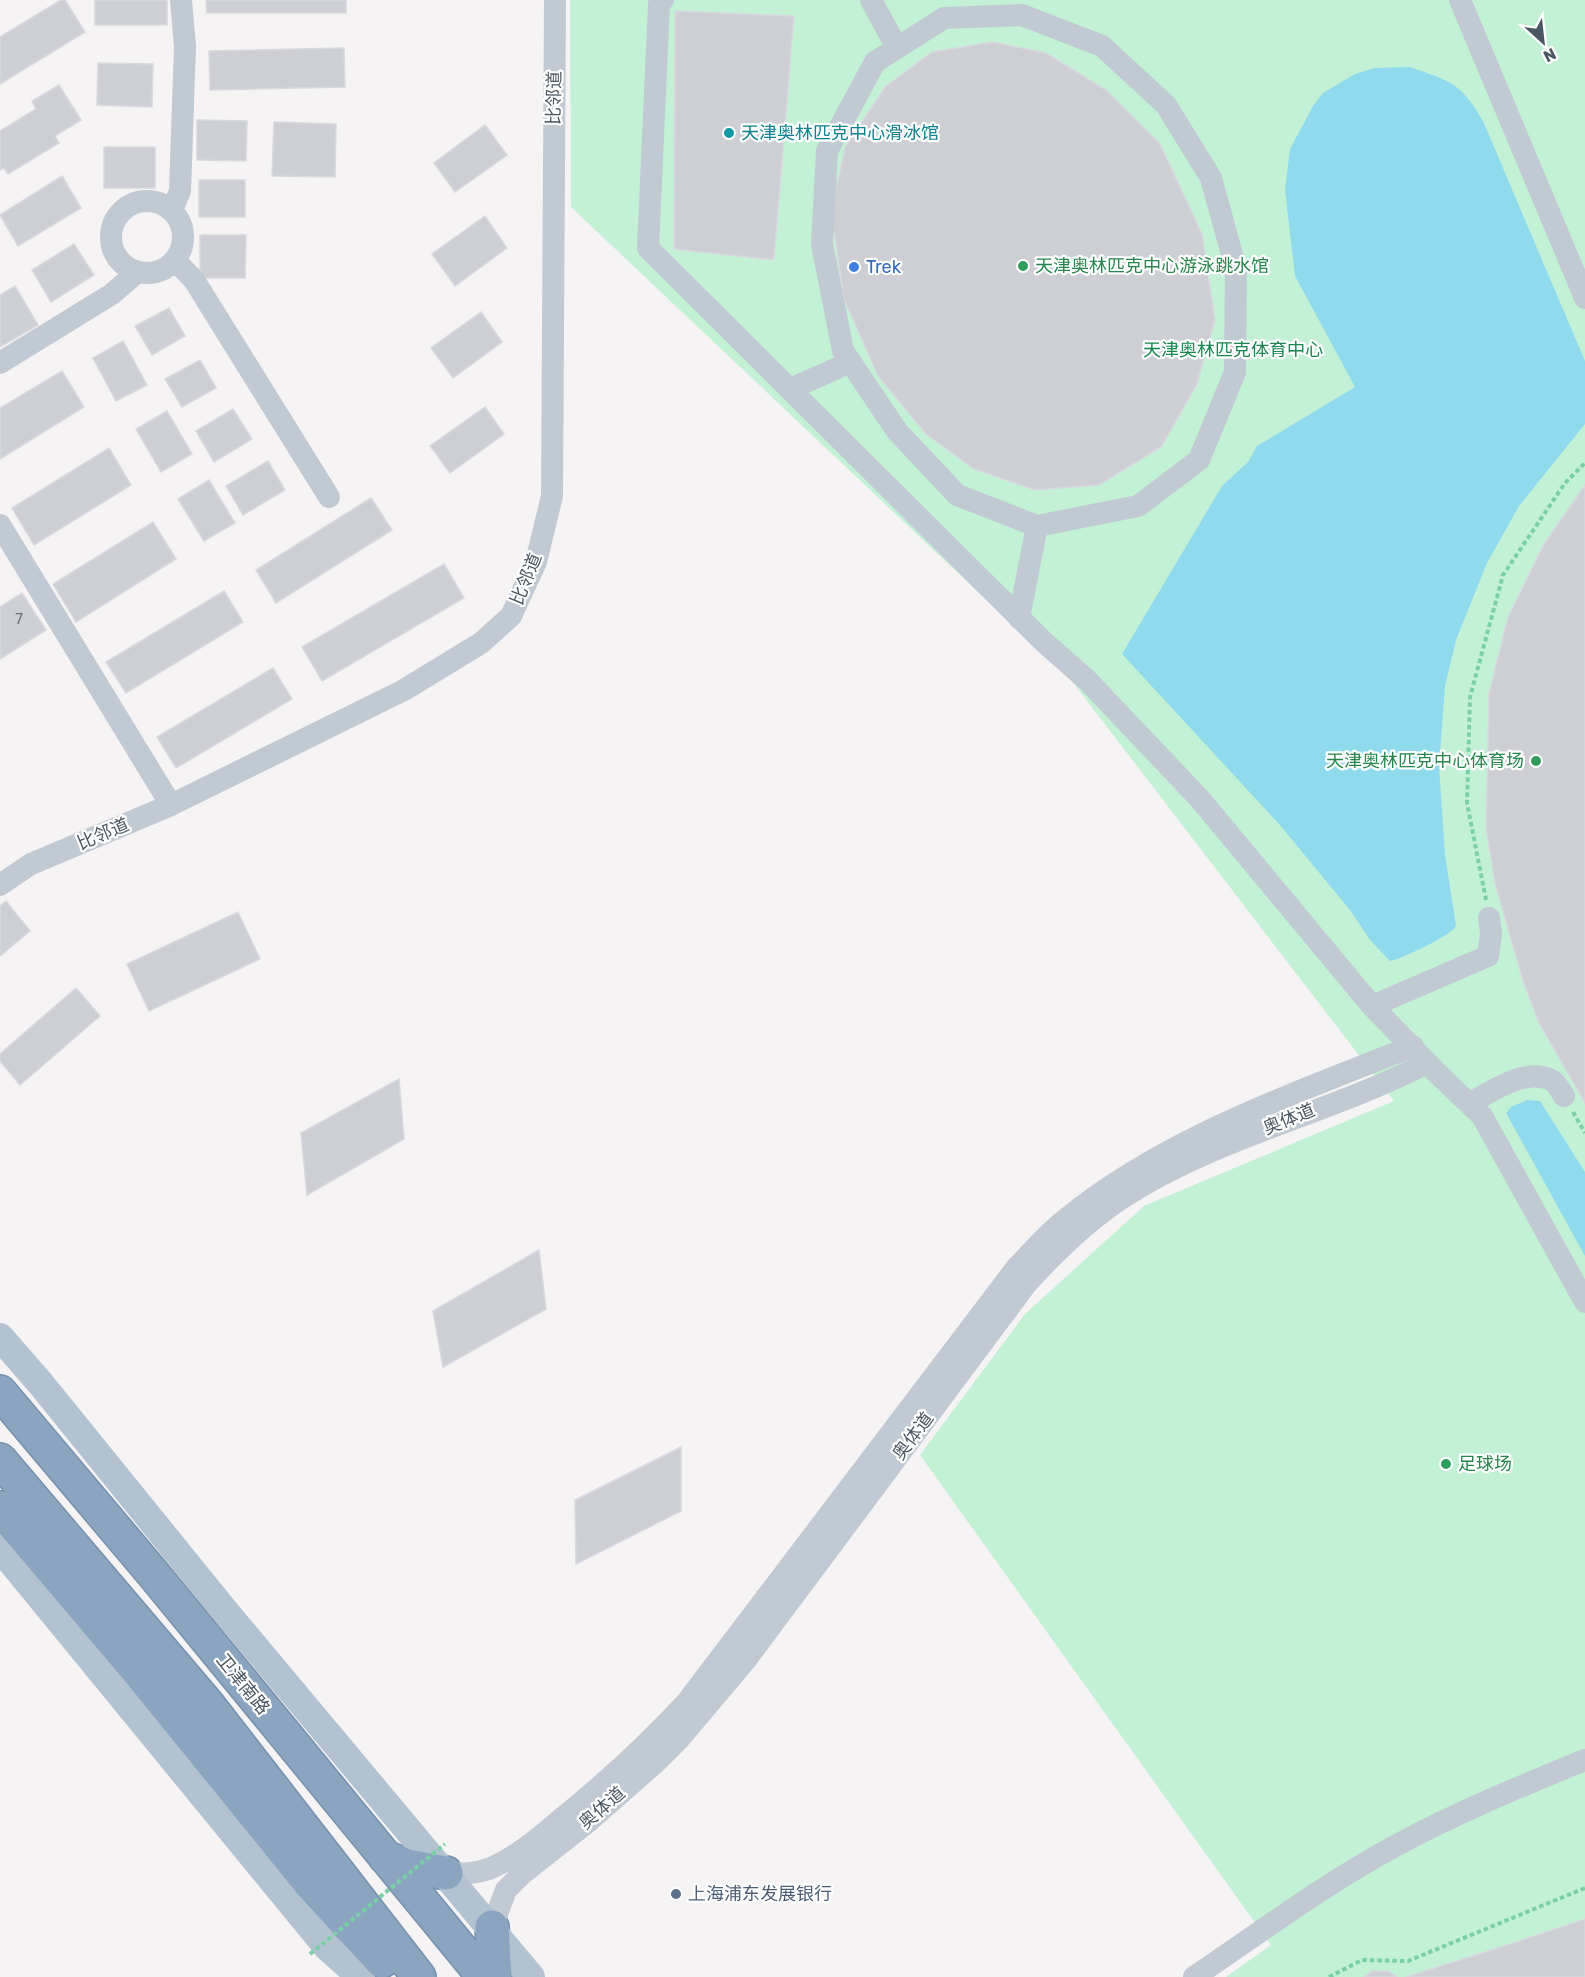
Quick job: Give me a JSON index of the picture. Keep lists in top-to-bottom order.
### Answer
{
  "streets": {
    "highway": ["卫津南路"],
    "street": ["比邻道", "奥体道"]
  },
  "parks": ["天津奥林匹克体育中心"],
  "places": [
    "天津奥林匹克中心滑冰馆",
    "天津奥林匹克中心游泳跳水馆",
    "Trek",
    "天津奥林匹克中心体育场",
    "足球场",
    "上海浦东发展银行"
  ],
  "house_numbers": ["7"],
  "north": "bottom right"
}
